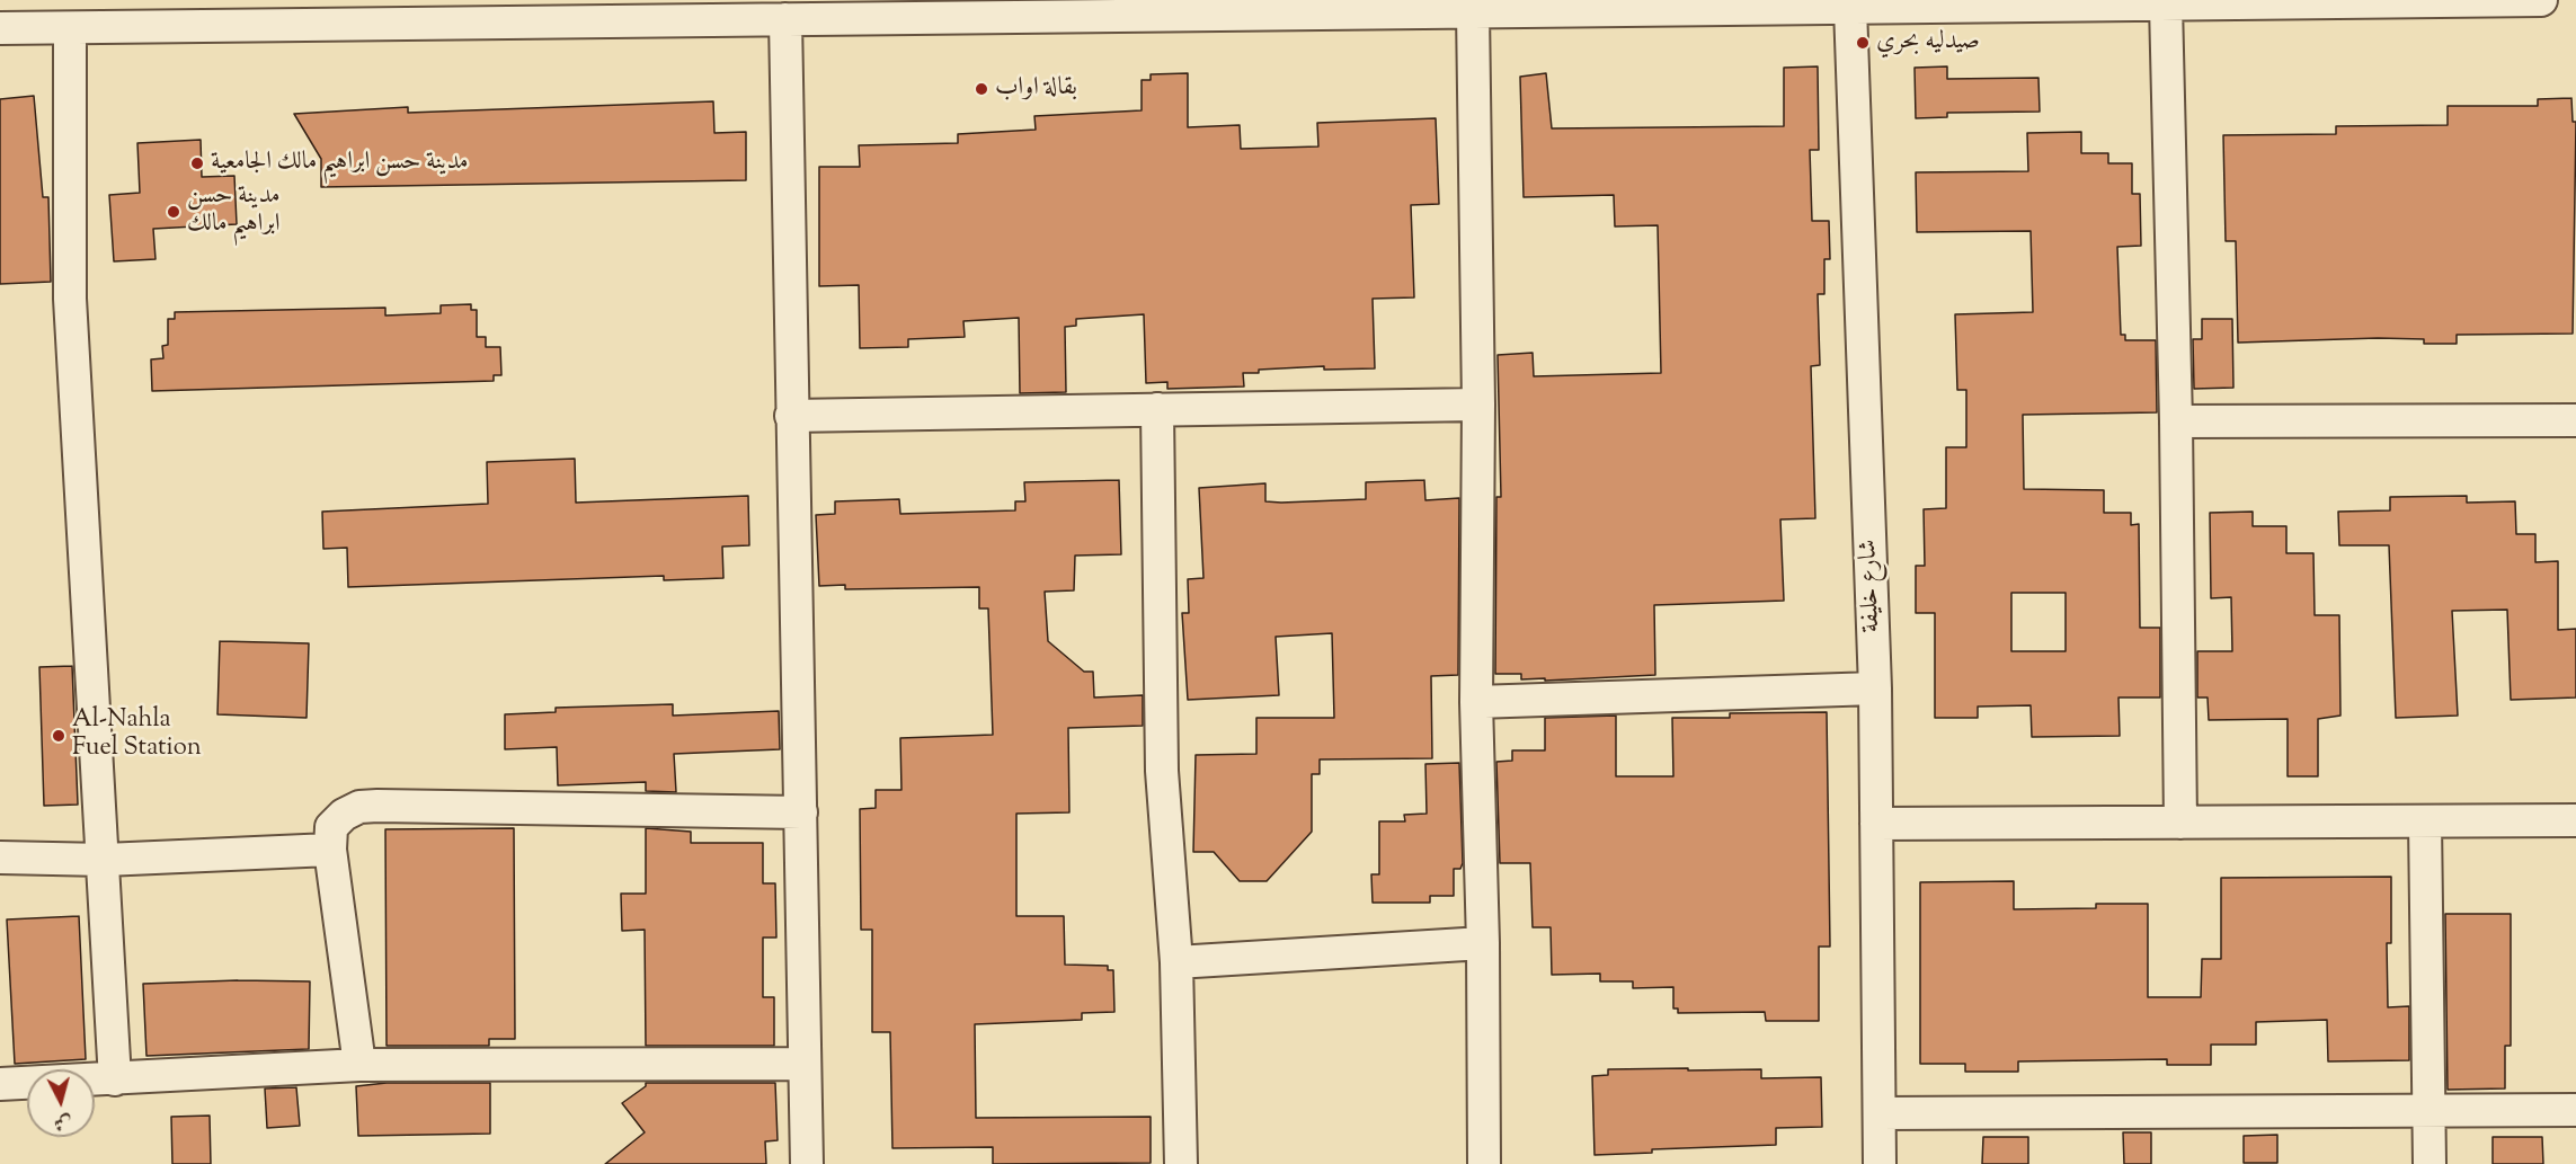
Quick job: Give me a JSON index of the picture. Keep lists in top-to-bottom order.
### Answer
{
  "streets": {
    "street": ["شارع خليفة"]
  },
  "places": [
    "صيدليه بحري",
    "بقالة اواب",
    "مدينة حسن ابراهيم مالك الجامعية",
    "مدينة حسن ابراهيم مالك",
    "Al-Nahla Fuel Station"
  ],
  "north": "bottom"
}
